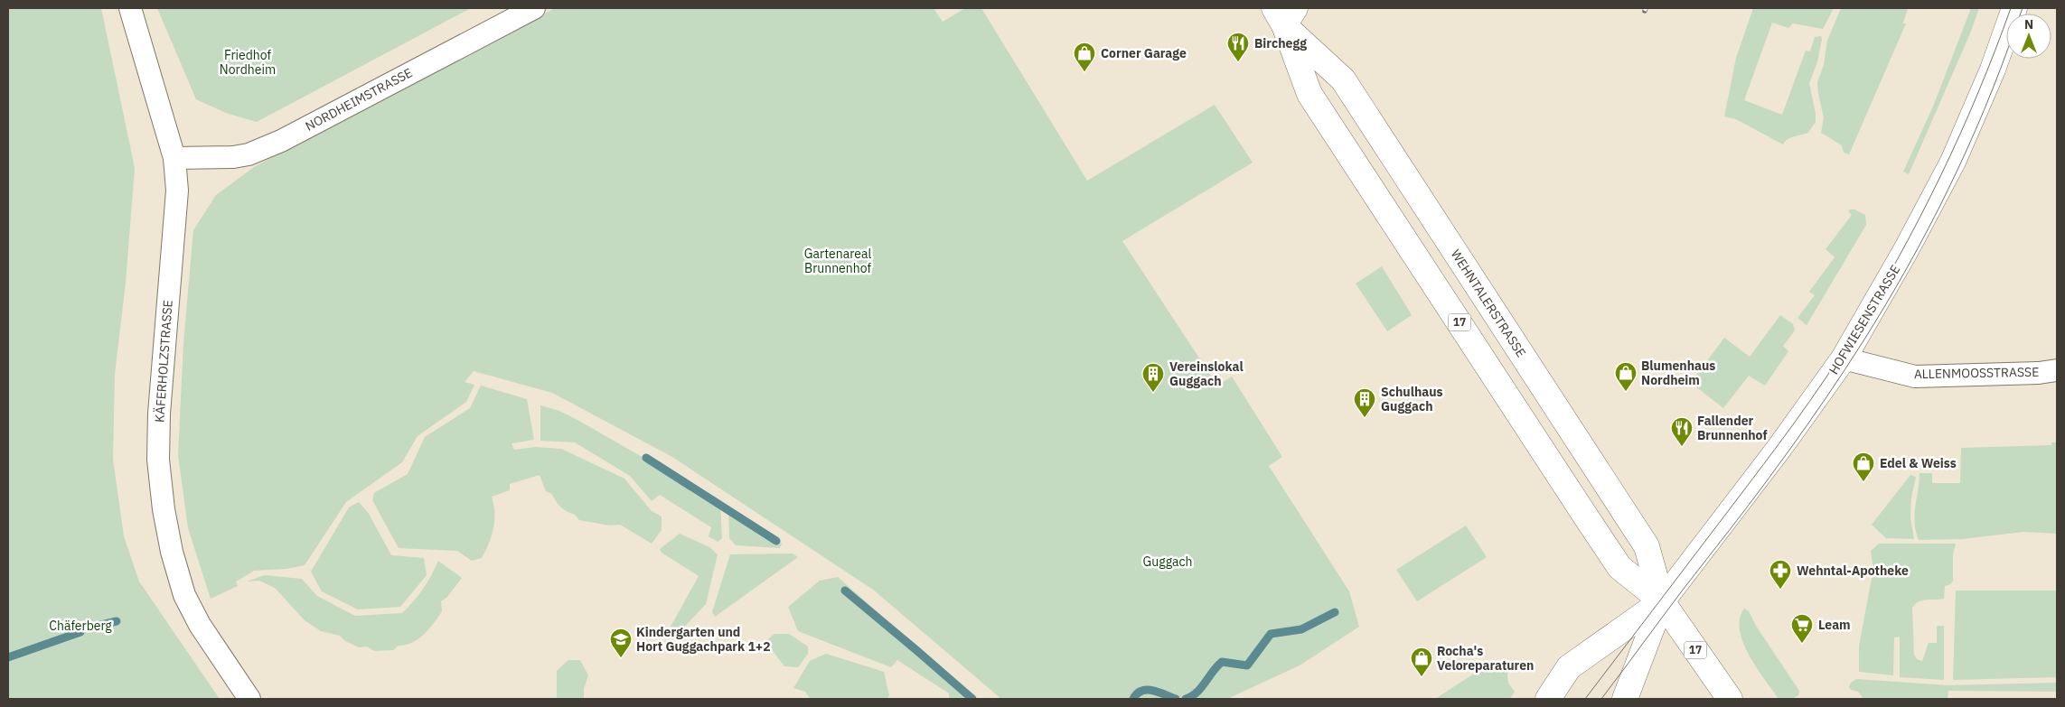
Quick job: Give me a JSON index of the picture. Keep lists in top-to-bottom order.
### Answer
{
  "streets": {
    "main road": ["WEHNTALERSTRASSE", "HOFWIESENSTRASSE", "17"],
    "street": ["NORDHEIMSTRASSE", "KÄFERHOLZSTRASSE", "ALLENMOOSSTRASSE"]
  },
  "crossings": [
    ["NORDHEIMSTRASSE", "KÄFERHOLZSTRASSE"],
    ["WEHNTALERSTRASSE", "HOFWIESENSTRASSE"],
    ["HOFWIESENSTRASSE", "ALLENMOOSSTRASSE"]
  ],
  "parks": [
    "Friedhof Nordheim",
    "Gartenareal Brunnenhof",
    "Guggach",
    "Chäferberg"
  ],
  "places": {
    "restaurant": ["Birchegg", "Fallender Brunnenhof"],
    "shop": [
      "Corner Garage",
      "Blumenhaus Nordheim",
      "Edel & Weiss",
      "Rocha's Veloreparaturen"
    ],
    "building": ["Vereinslokal Guggach", "Schulhaus Guggach"],
    "pharmacy": ["Wehntal-Apotheke"],
    "supermarket": ["Leam"],
    "school or university": ["Kindergarten und Hort Guggachpark 1+2"]
  },
  "north": "top"
}
